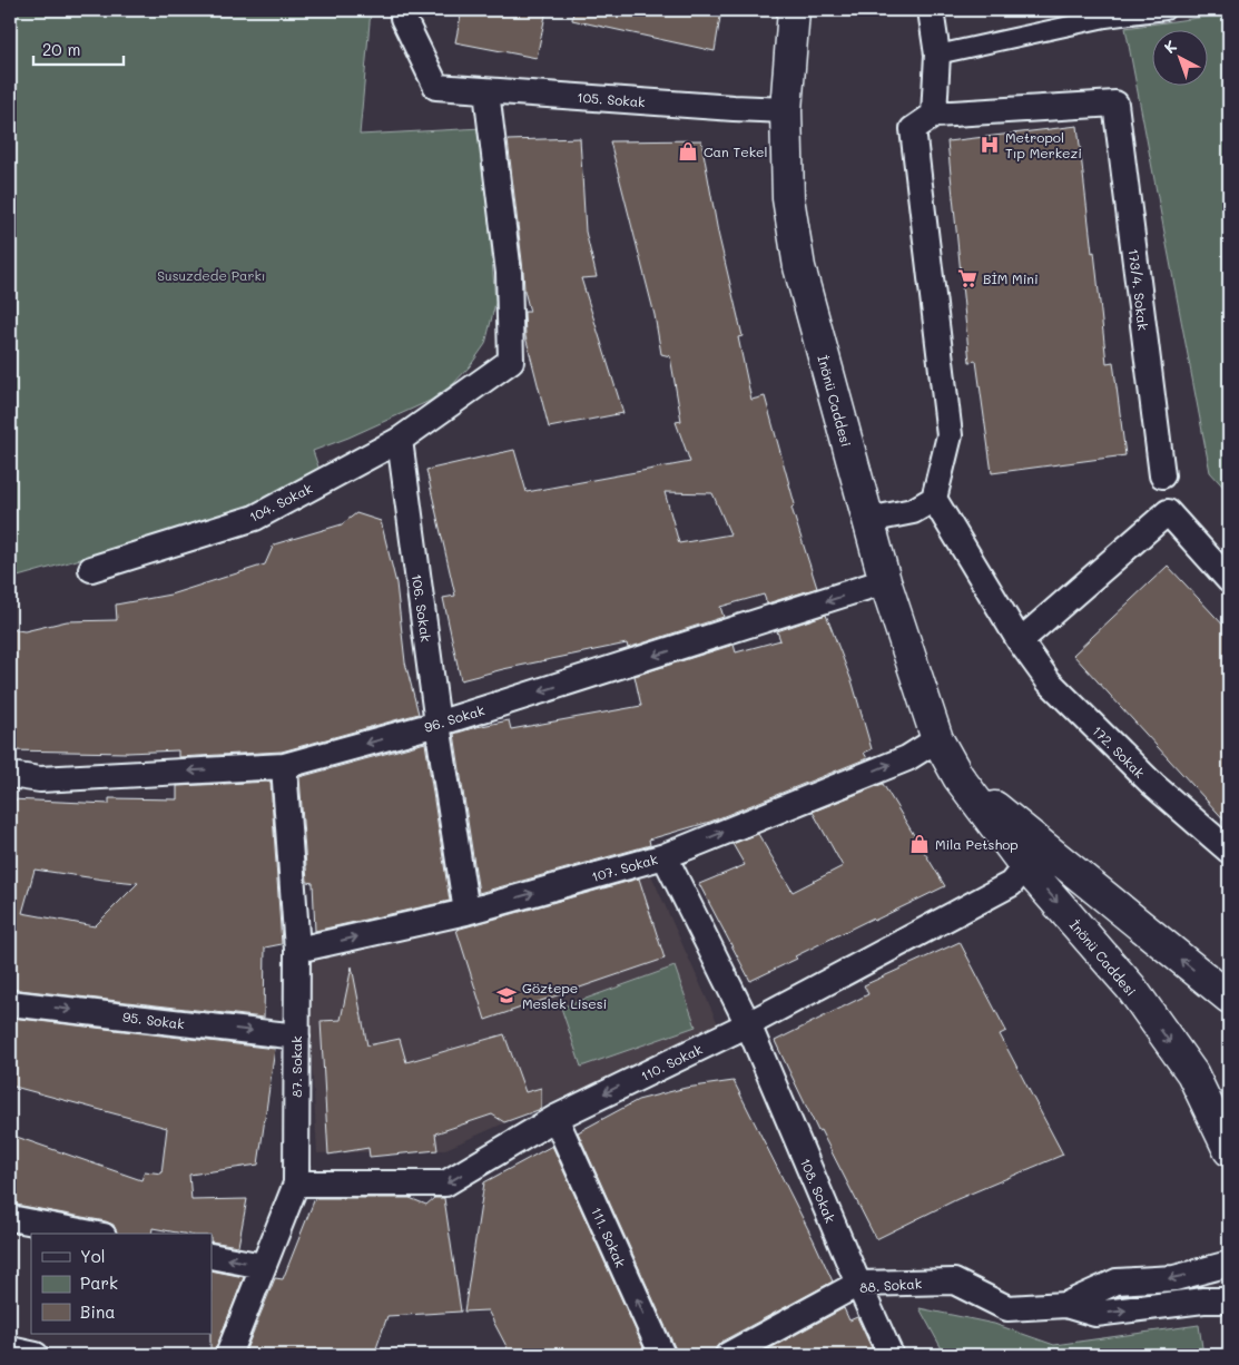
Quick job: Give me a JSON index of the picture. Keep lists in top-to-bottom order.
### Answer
{
  "streets": {
    "main road": ["İnönü Caddesi"],
    "street": [
      "105. Sokak",
      "173/4. Sokak",
      "104. Sokak",
      "106. Sokak",
      "96. Sokak",
      "172. Sokak",
      "107. Sokak",
      "95. Sokak",
      "110. Sokak",
      "87. Sokak",
      "108. Sokak",
      "111. Sokak",
      "88. Sokak"
    ]
  },
  "crossings": [
    ["105. Sokak", "İnönü Caddesi"],
    ["İnönü Caddesi", "96. Sokak"],
    ["İnönü Caddesi", "107. Sokak"],
    ["İnönü Caddesi", "110. Sokak"],
    ["104. Sokak", "106. Sokak"],
    ["106. Sokak", "96. Sokak"],
    ["106. Sokak", "107. Sokak"],
    ["96. Sokak", "87. Sokak"],
    ["107. Sokak", "87. Sokak"],
    ["107. Sokak", "108. Sokak"],
    ["95. Sokak", "87. Sokak"],
    ["110. Sokak", "87. Sokak"],
    ["110. Sokak", "108. Sokak"],
    ["110. Sokak", "111. Sokak"],
    ["108. Sokak", "88. Sokak"]
  ],
  "one_way": [
    "96. Sokak",
    "107. Sokak",
    "95. Sokak",
    "110. Sokak",
    "111. Sokak"
  ],
  "parks": ["Susuzdede Parkı"],
  "places": {
    "hospital": ["Metropol Tıp Merkezi"],
    "shop": ["Can Tekel", "Mila Petshop"],
    "supermarket": ["BİM Mini"],
    "school or university": ["Göztepe Meslek Lisesi"]
  },
  "legend": ["Yol", "Park", "Bina"],
  "scale_bar": "20 m",
  "north": "top left"
}
